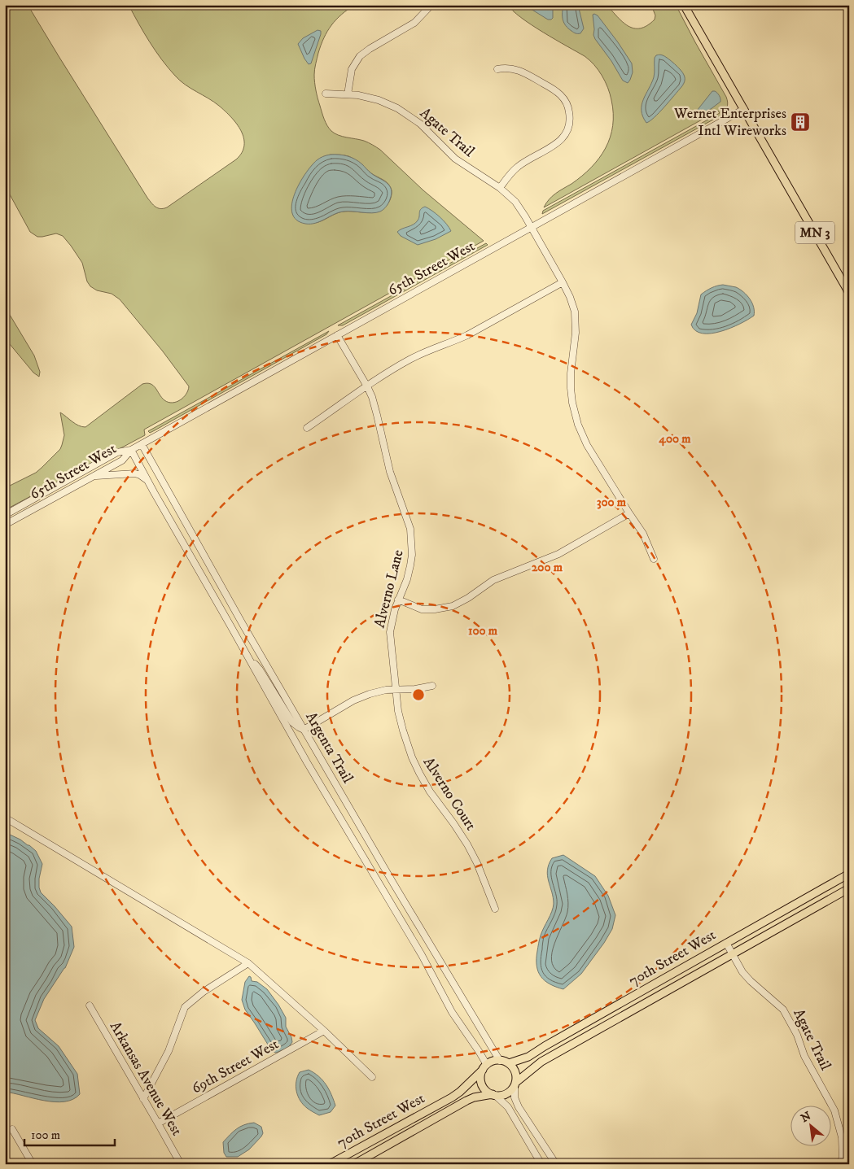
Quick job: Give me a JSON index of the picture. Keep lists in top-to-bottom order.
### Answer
{
  "streets": {
    "main road": ["MN 3", "70th Street West"],
    "street": [
      "Agate Trail",
      "65th Street West",
      "Alverno Lane",
      "Argenta Trail",
      "Alverno Court",
      "69th Street West",
      "Arkansas Avenue West"
    ]
  },
  "crossings": [
    ["Agate Trail", "65th Street West"],
    ["Agate Trail", "70th Street West"],
    ["MN 3", "65th Street West"],
    ["65th Street West", "Alverno Lane"],
    ["65th Street West", "Argenta Trail"],
    ["Alverno Lane", "Alverno Court"],
    ["Argenta Trail", "70th Street West"],
    ["69th Street West", "Arkansas Avenue West"]
  ],
  "places": {
    "building": ["Wernet Enterprises Intl Wireworks"]
  },
  "scale_bar": "100 m",
  "north": "top left",
  "rings": [
    "400 m",
    "300 m",
    "200 m",
    "100 m"
  ]
}
